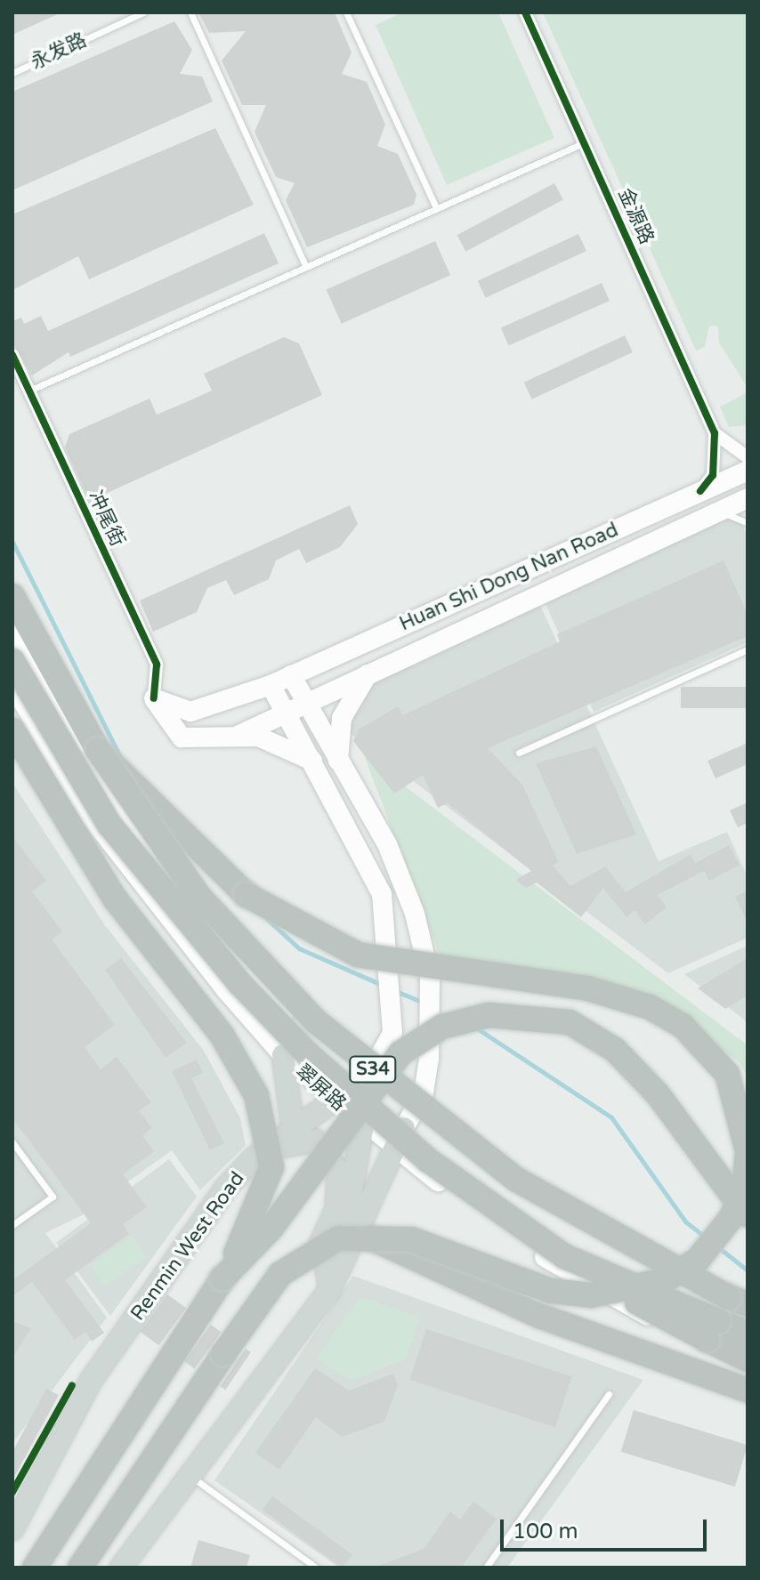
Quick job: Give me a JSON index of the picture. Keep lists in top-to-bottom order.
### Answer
{
  "streets": {
    "highway": ["S34"],
    "main road": ["Huan Shi Dong Nan Road", "翠屏路", "Renmin West Road"],
    "street": ["金源路", "冲尾街"],
    "lane": ["永发路"]
  },
  "crossings": [
    ["冲尾街", "Huan Shi Dong Nan Road"],
    ["Huan Shi Dong Nan Road", "Renmin West Road"],
    ["翠屏路", "Renmin West Road"]
  ],
  "scale_bar": "100 m"
}
